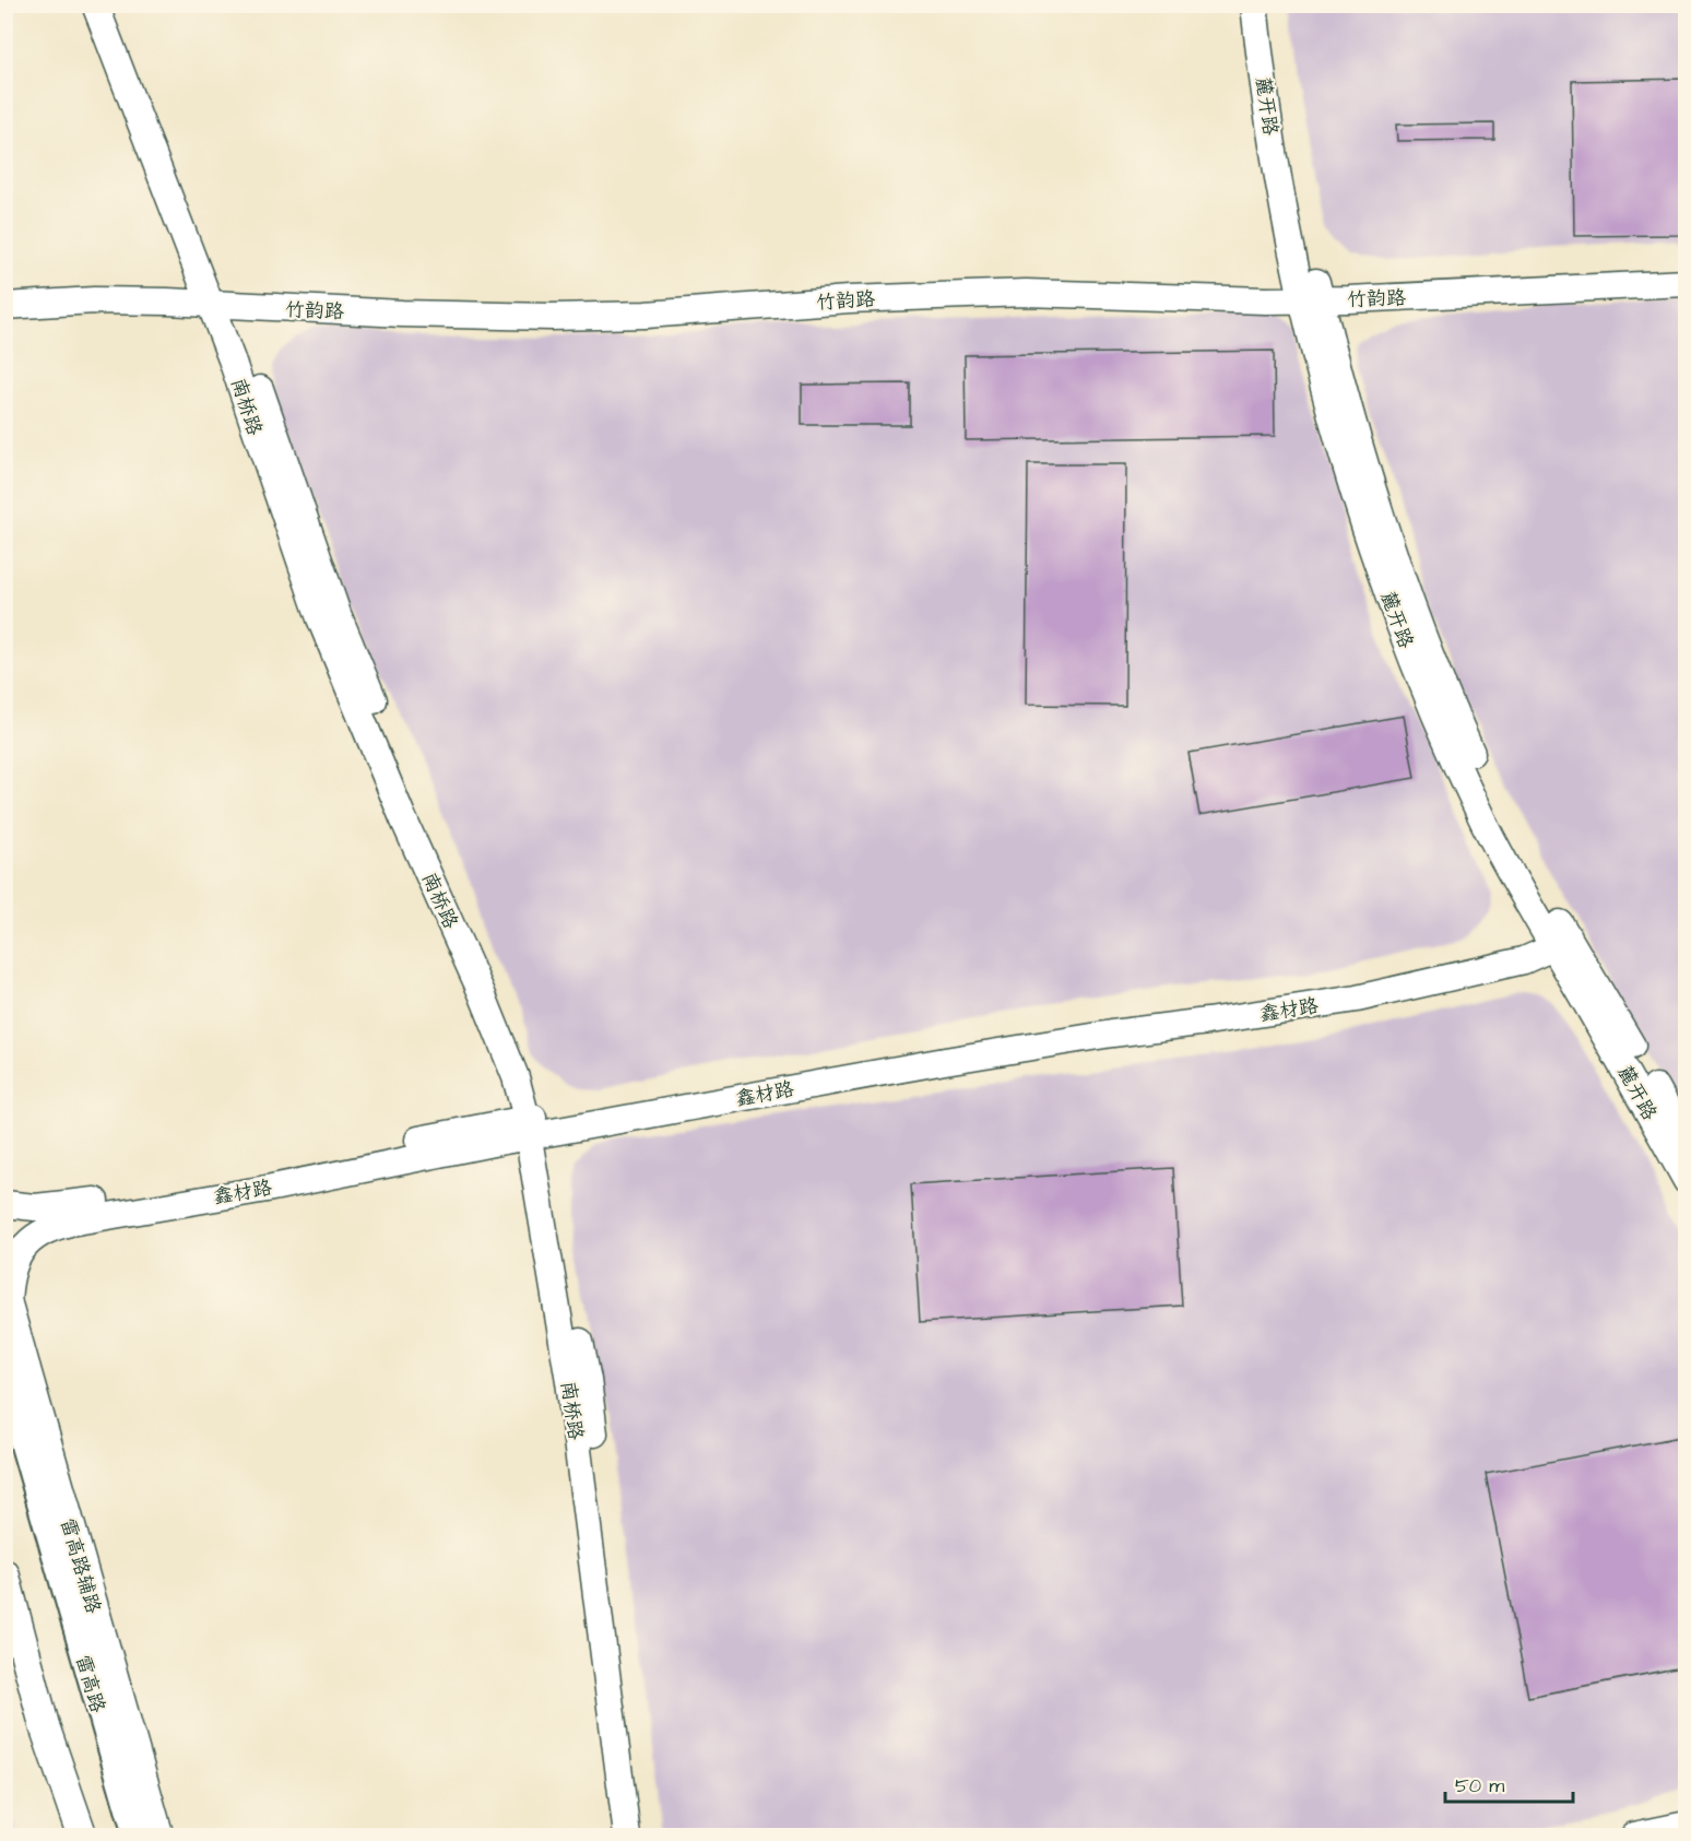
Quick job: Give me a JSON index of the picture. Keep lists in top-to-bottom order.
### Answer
{
  "streets": {
    "main road": [
      "麓开路",
      "竹韵路",
      "南桥路",
      "鑫材路",
      "雷高路辅路"
    ],
    "street": ["雷高路"]
  },
  "crossings": [
    ["麓开路", "竹韵路"],
    ["麓开路", "鑫材路"],
    ["竹韵路", "南桥路"],
    ["南桥路", "鑫材路"],
    ["鑫材路", "雷高路辅路"]
  ],
  "scale_bar": "50 m"
}
